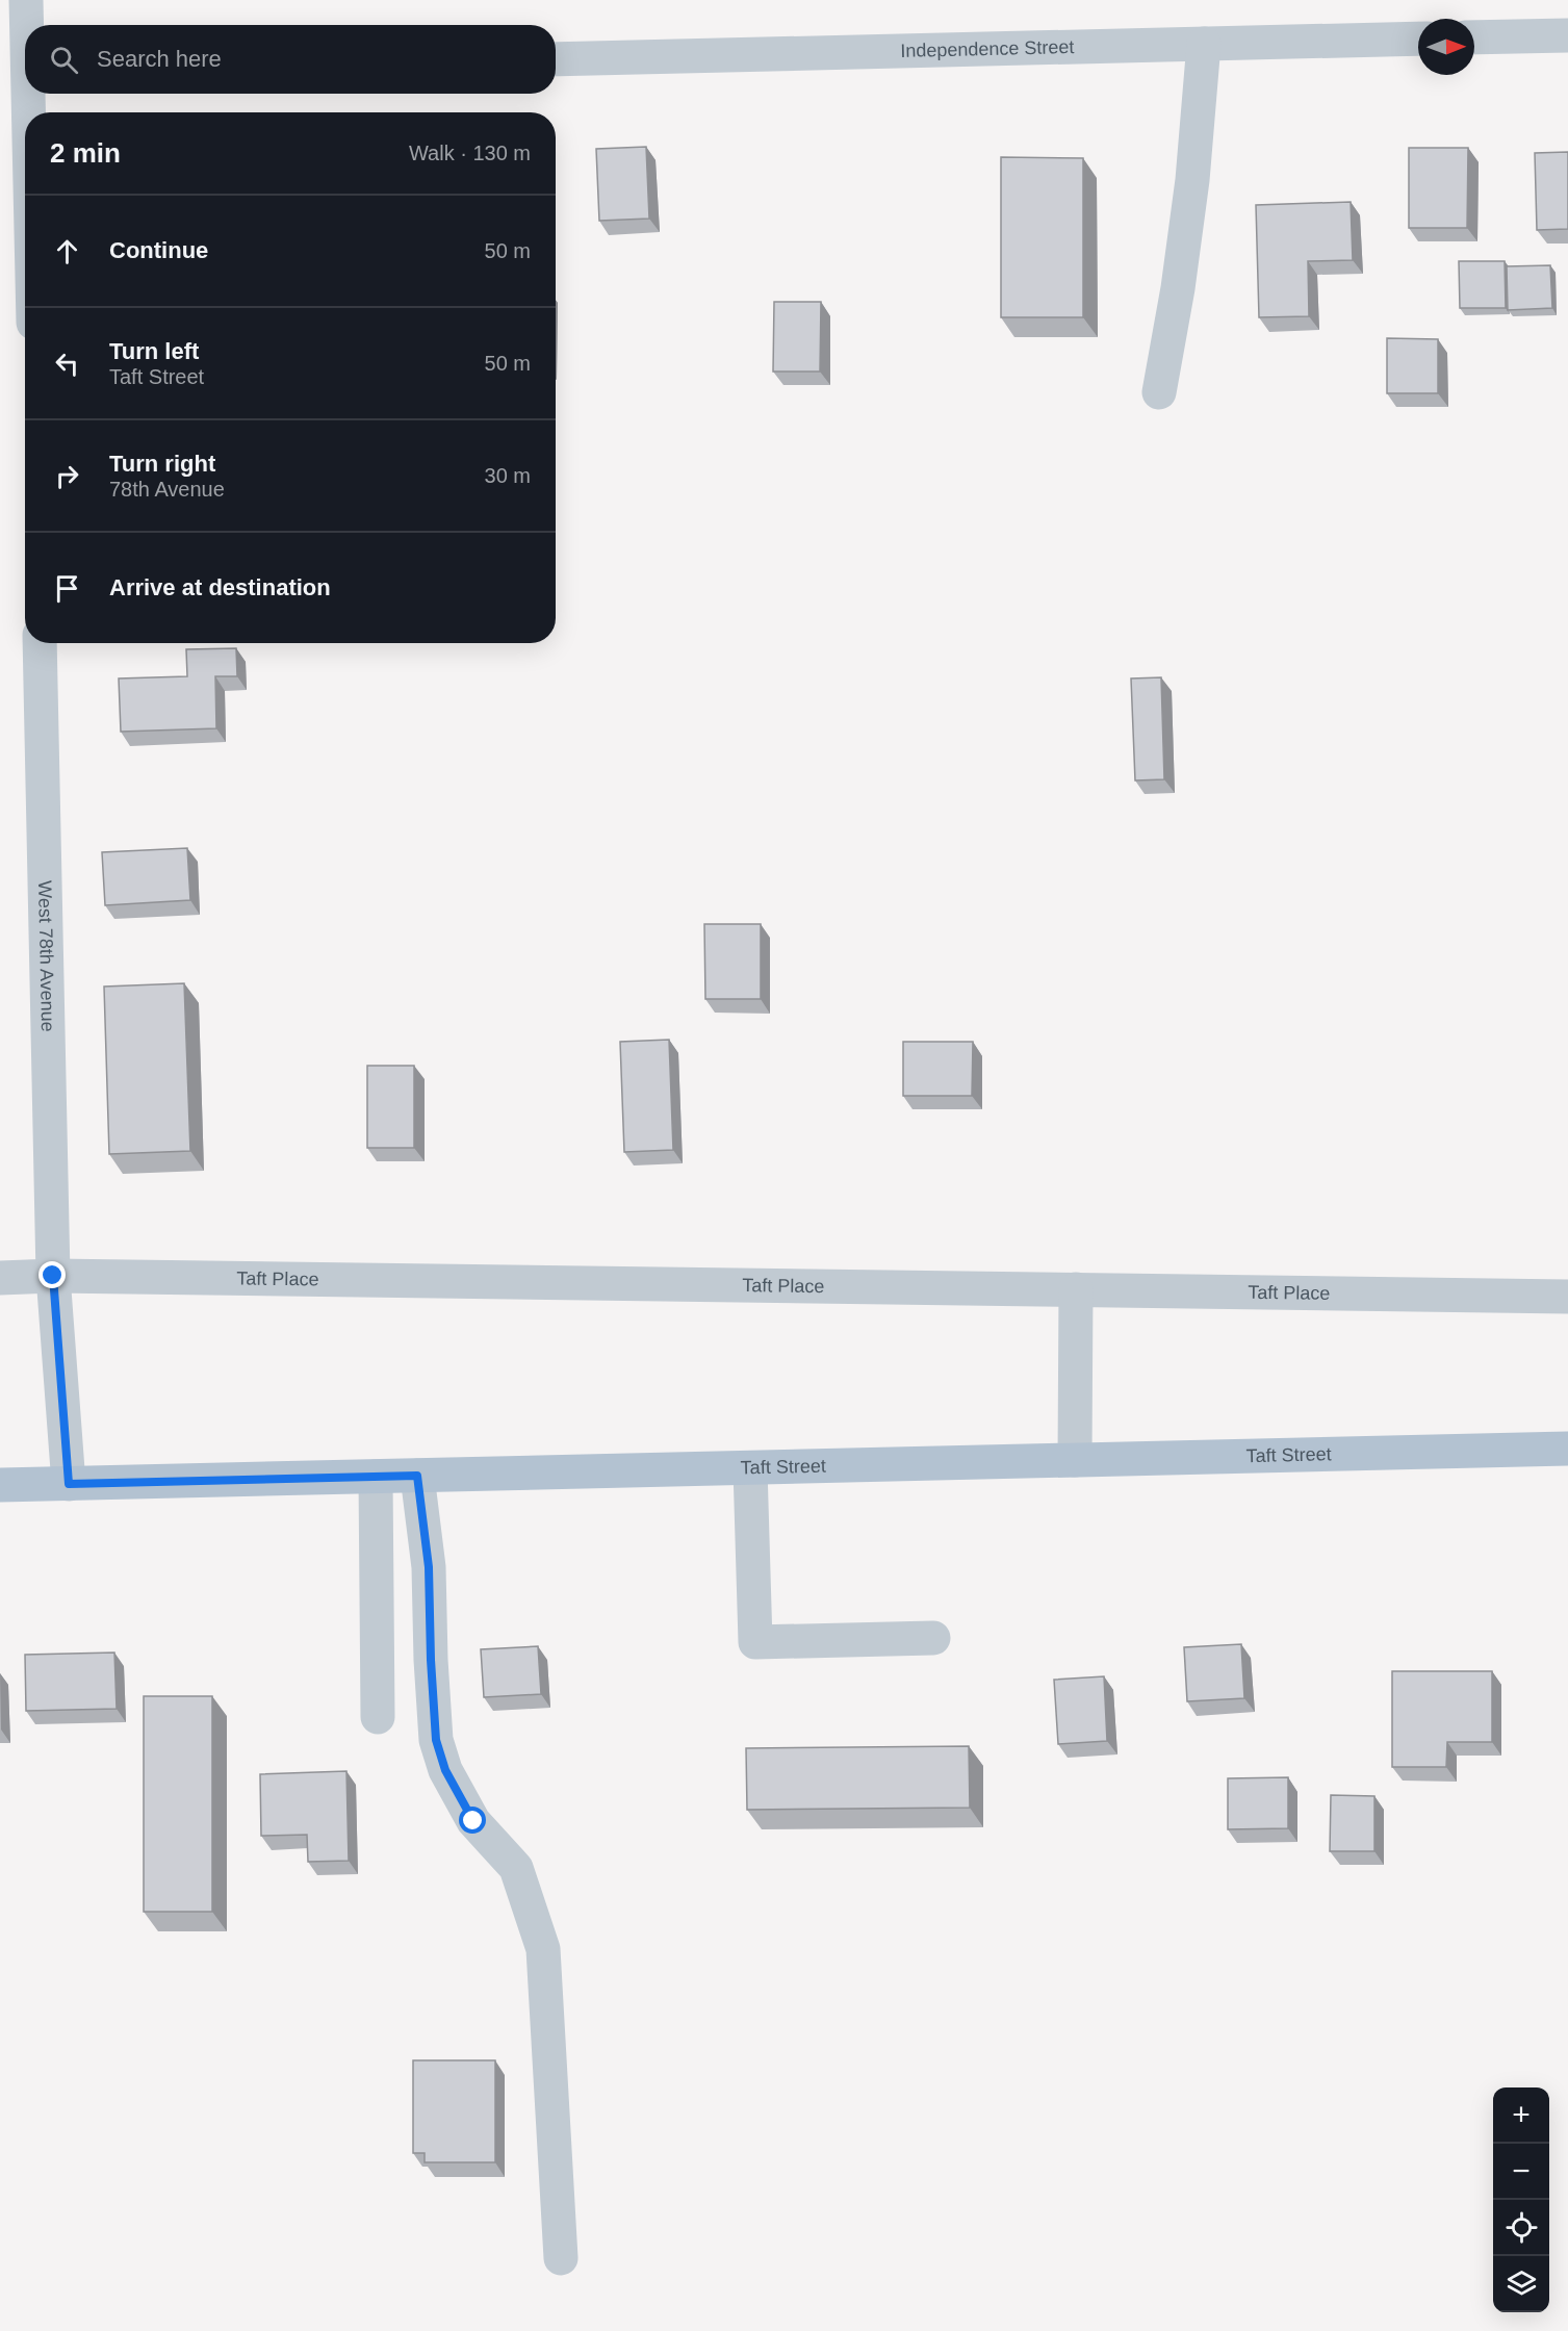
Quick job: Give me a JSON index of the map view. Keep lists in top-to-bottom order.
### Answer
{
  "streets": {
    "main road": ["Taft Street"],
    "street": ["Independence Street", "West 78th Avenue", "Taft Place"]
  },
  "crossings": [
    ["West 78th Avenue", "Taft Place"],
    ["West 78th Avenue", "Taft Street"]
  ],
  "north": "right",
  "page": {
    "search": "Search here",
    "heading": ["2 min", "Walk · 130 m"],
    "list": [
      ["Continue", "50 m"],
      ["Turn left", "Taft Street", "50 m"],
      ["Turn right", "78th Avenue", "30 m"],
      "Arrive at destination"
    ],
    "map_buttons": ["+", "−"]
  }
}
